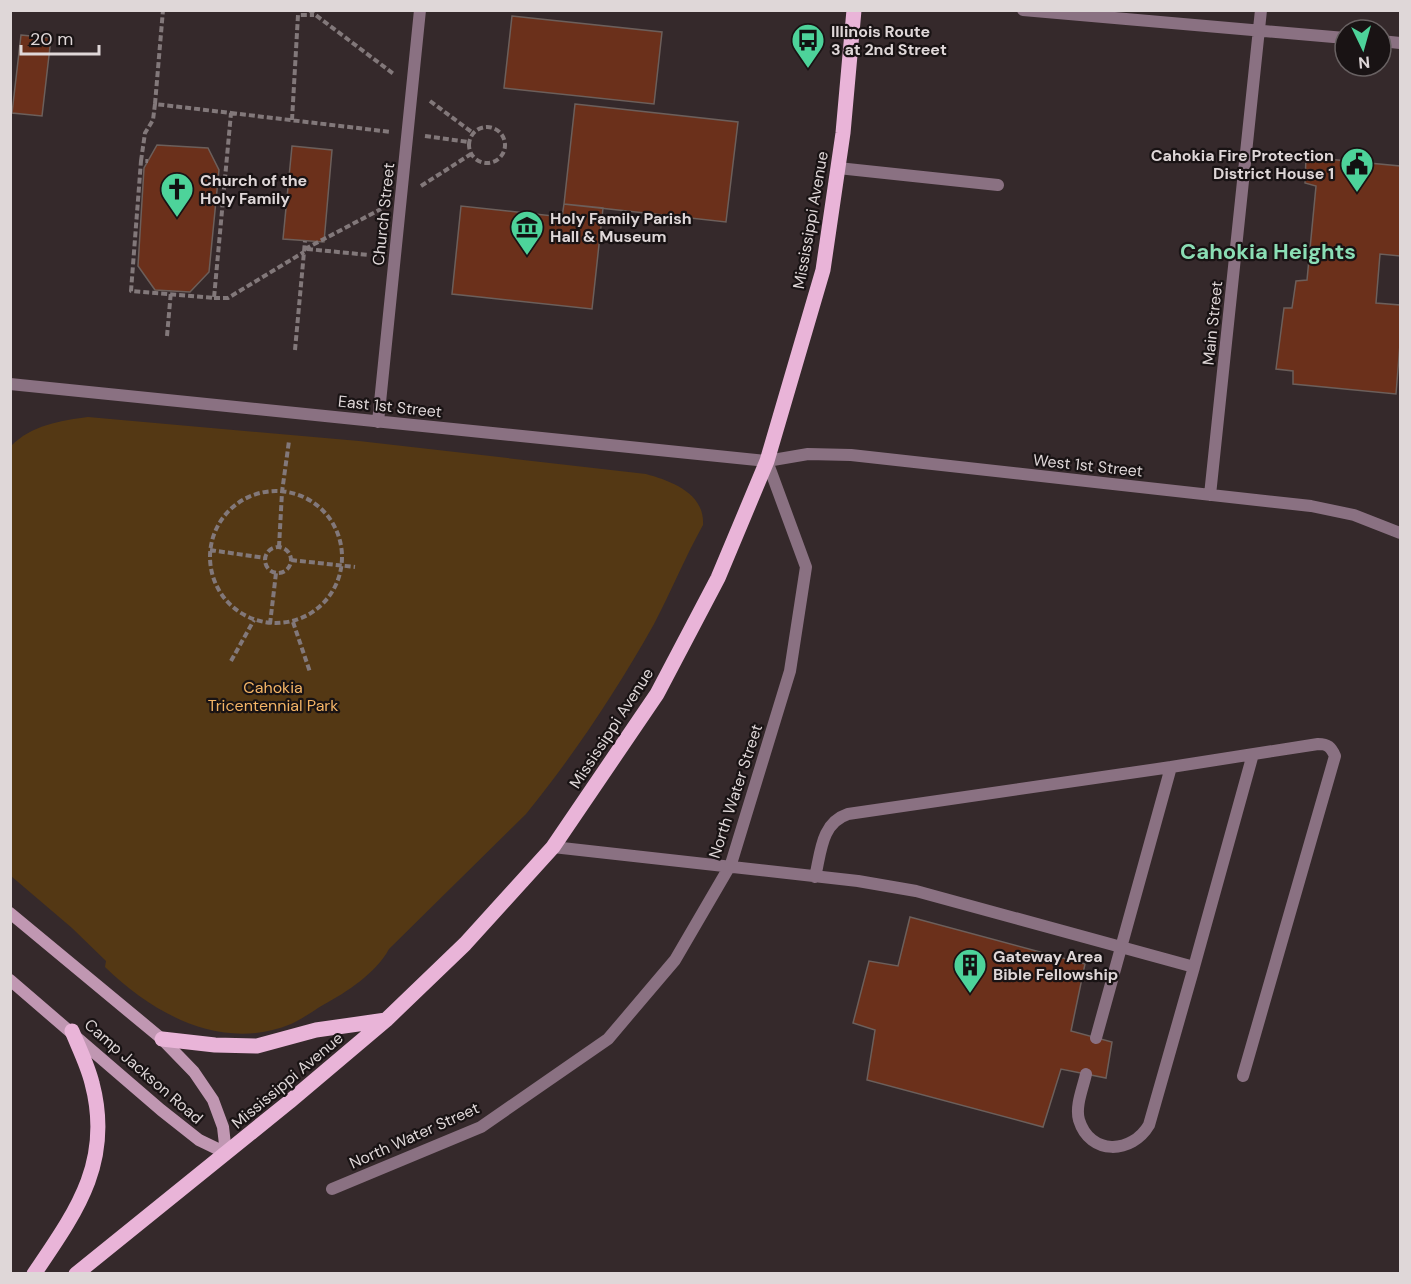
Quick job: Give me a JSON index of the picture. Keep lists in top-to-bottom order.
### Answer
{
  "streets": {
    "main road": ["Mississippi Avenue", "Camp Jackson Road"],
    "street": [
      "Church Street",
      "Main Street",
      "East 1st Street",
      "West 1st Street",
      "North Water Street"
    ]
  },
  "crossings": [
    ["Church Street", "East 1st Street"],
    ["Mississippi Avenue", "East 1st Street"],
    ["Mississippi Avenue", "West 1st Street"],
    ["Mississippi Avenue", "North Water Street"],
    ["Mississippi Avenue", "Camp Jackson Road"],
    ["Main Street", "West 1st Street"],
    ["East 1st Street", "West 1st Street"],
    ["East 1st Street", "North Water Street"],
    ["West 1st Street", "North Water Street"]
  ],
  "districts": ["Cahokia Heights"],
  "parks": ["Cahokia Tricentennial Park"],
  "places": {
    "bus stop": ["Illinois Route 3 at 2nd Street"],
    "public building": ["Cahokia Fire Protection District House 1"],
    "church": ["Church of the Holy Family"],
    "museum": ["Holy Family Parish Hall & Museum"],
    "building": ["Gateway Area Bible Fellowship"]
  },
  "scale_bar": "20 m",
  "north": "bottom"
}
